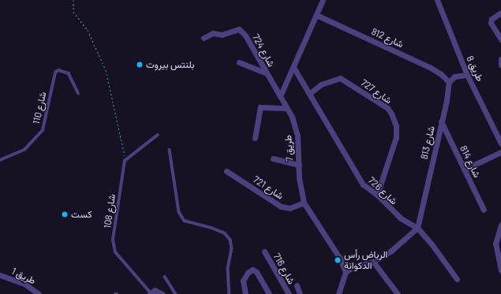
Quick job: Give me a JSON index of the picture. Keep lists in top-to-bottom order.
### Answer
{
  "streets": {
    "street": [
      "شارع 812",
      "شارع 724",
      "طريق 8",
      "شارع 727",
      "شارع 813",
      "7 طريق",
      "شارع 814",
      "شارع 721",
      "شارع 726",
      "شارع 716",
      "طريق 1"
    ],
    "lane": ["شارع 110", "شارع 108"]
  },
  "crossings": [
    ["شارع 812", "شارع 813"],
    ["شارع 724", "7 طريق"],
    ["شارع 727", "شارع 726"],
    ["شارع 813", "شارع 814"],
    ["شارع 813", "شارع 726"],
    ["7 طريق", "شارع 721"]
  ],
  "places": ["بلنتس بيروت", "كست", "الرياض رأس الدكوانة"]
}
